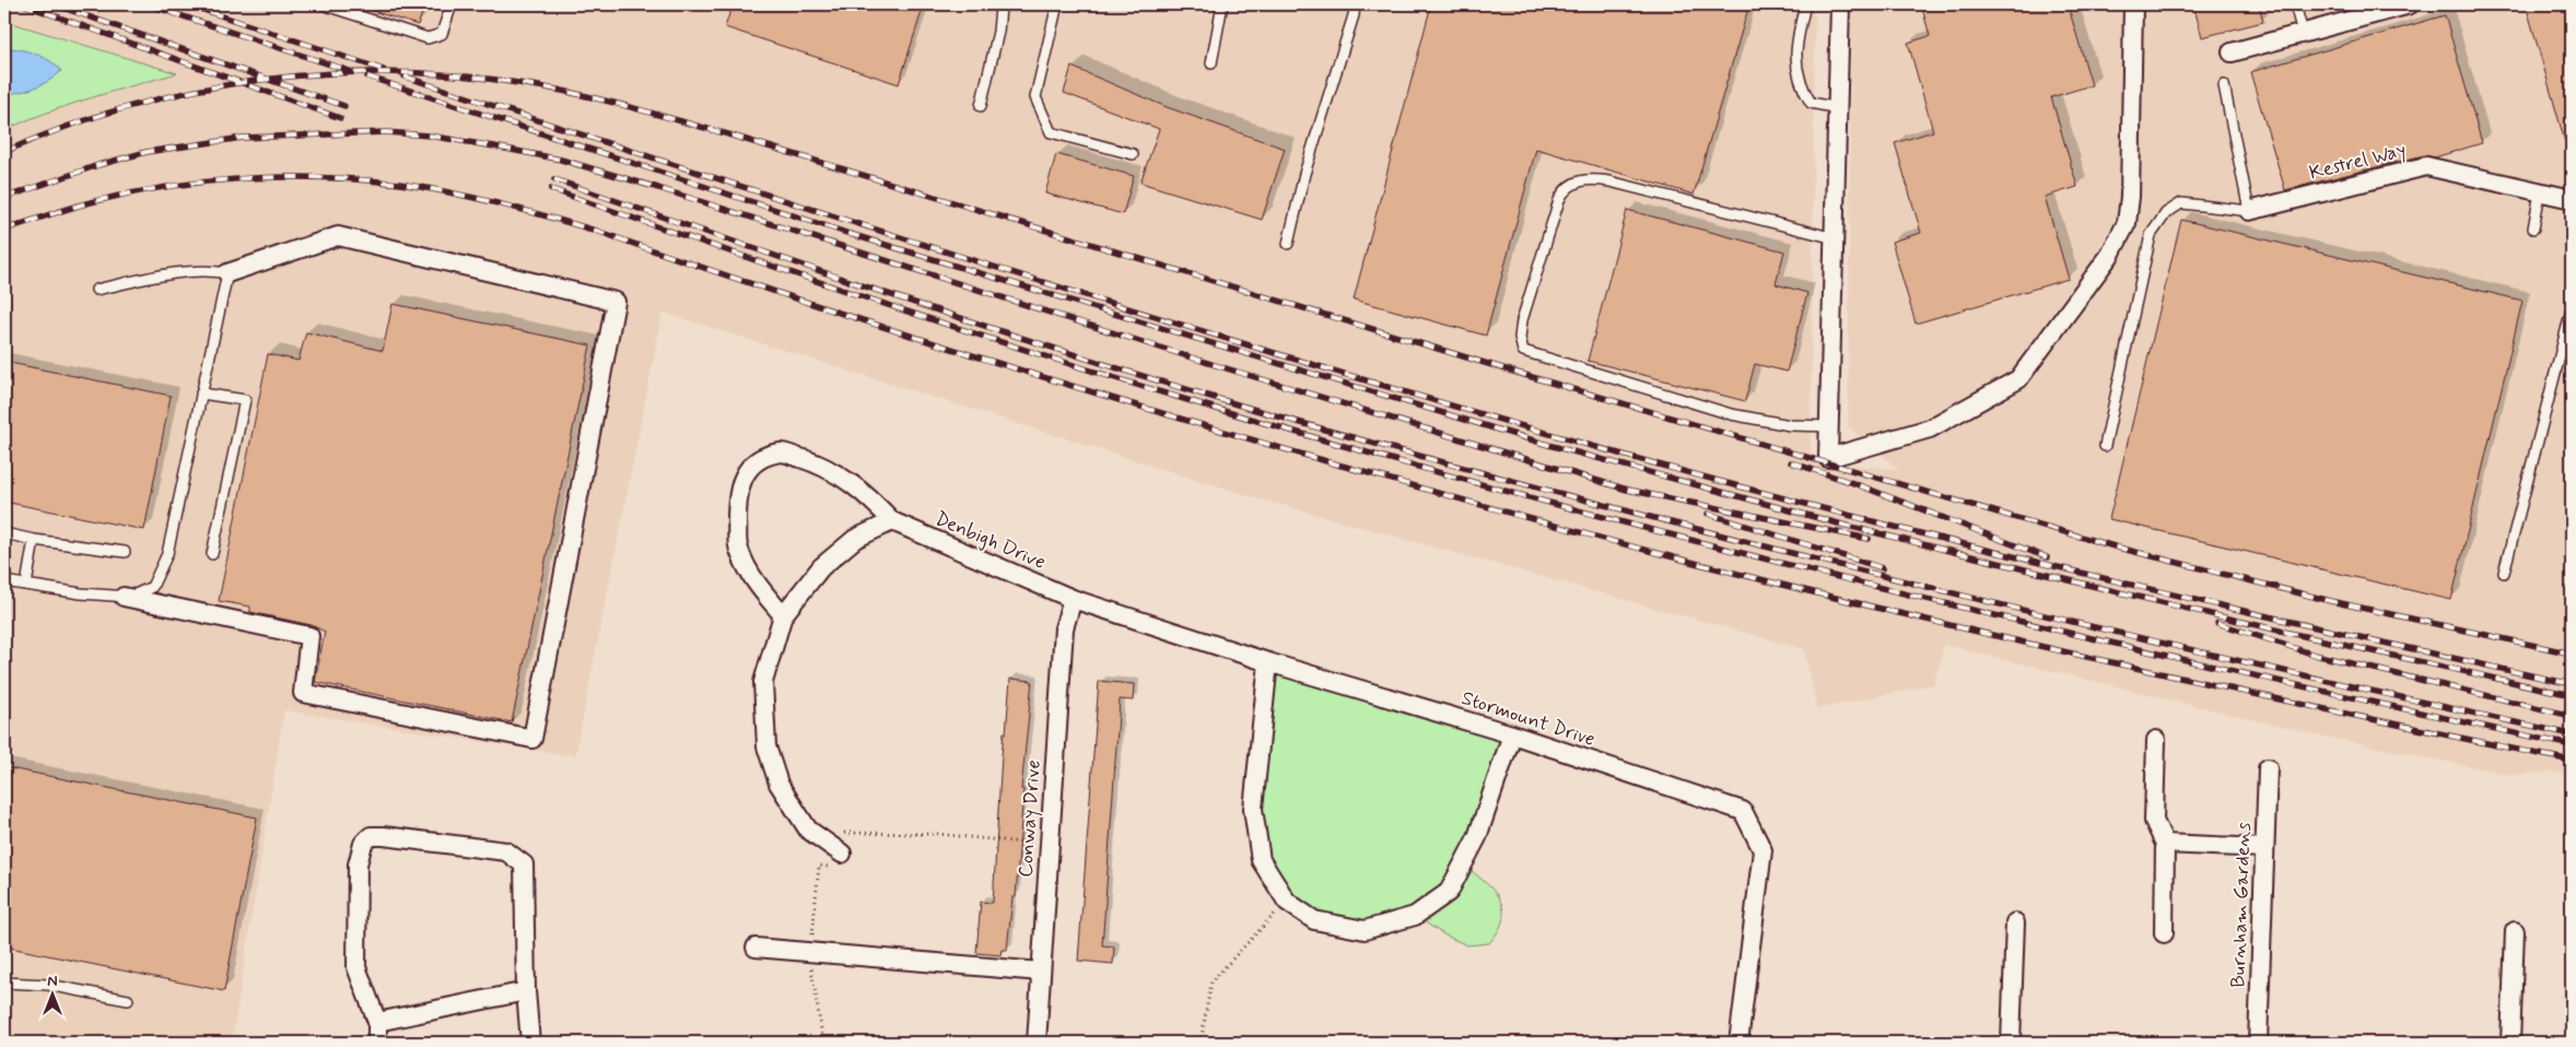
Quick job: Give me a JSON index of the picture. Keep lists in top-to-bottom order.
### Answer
{
  "streets": {
    "street": [
      "Kestrel Way",
      "Denbigh Drive",
      "Stormount Drive",
      "Conway Drive",
      "Burnham Gardens"
    ]
  },
  "crossings": [
    ["Denbigh Drive", "Stormount Drive"],
    ["Denbigh Drive", "Conway Drive"],
    ["Stormount Drive", "Conway Drive"]
  ],
  "north": "top"
}
